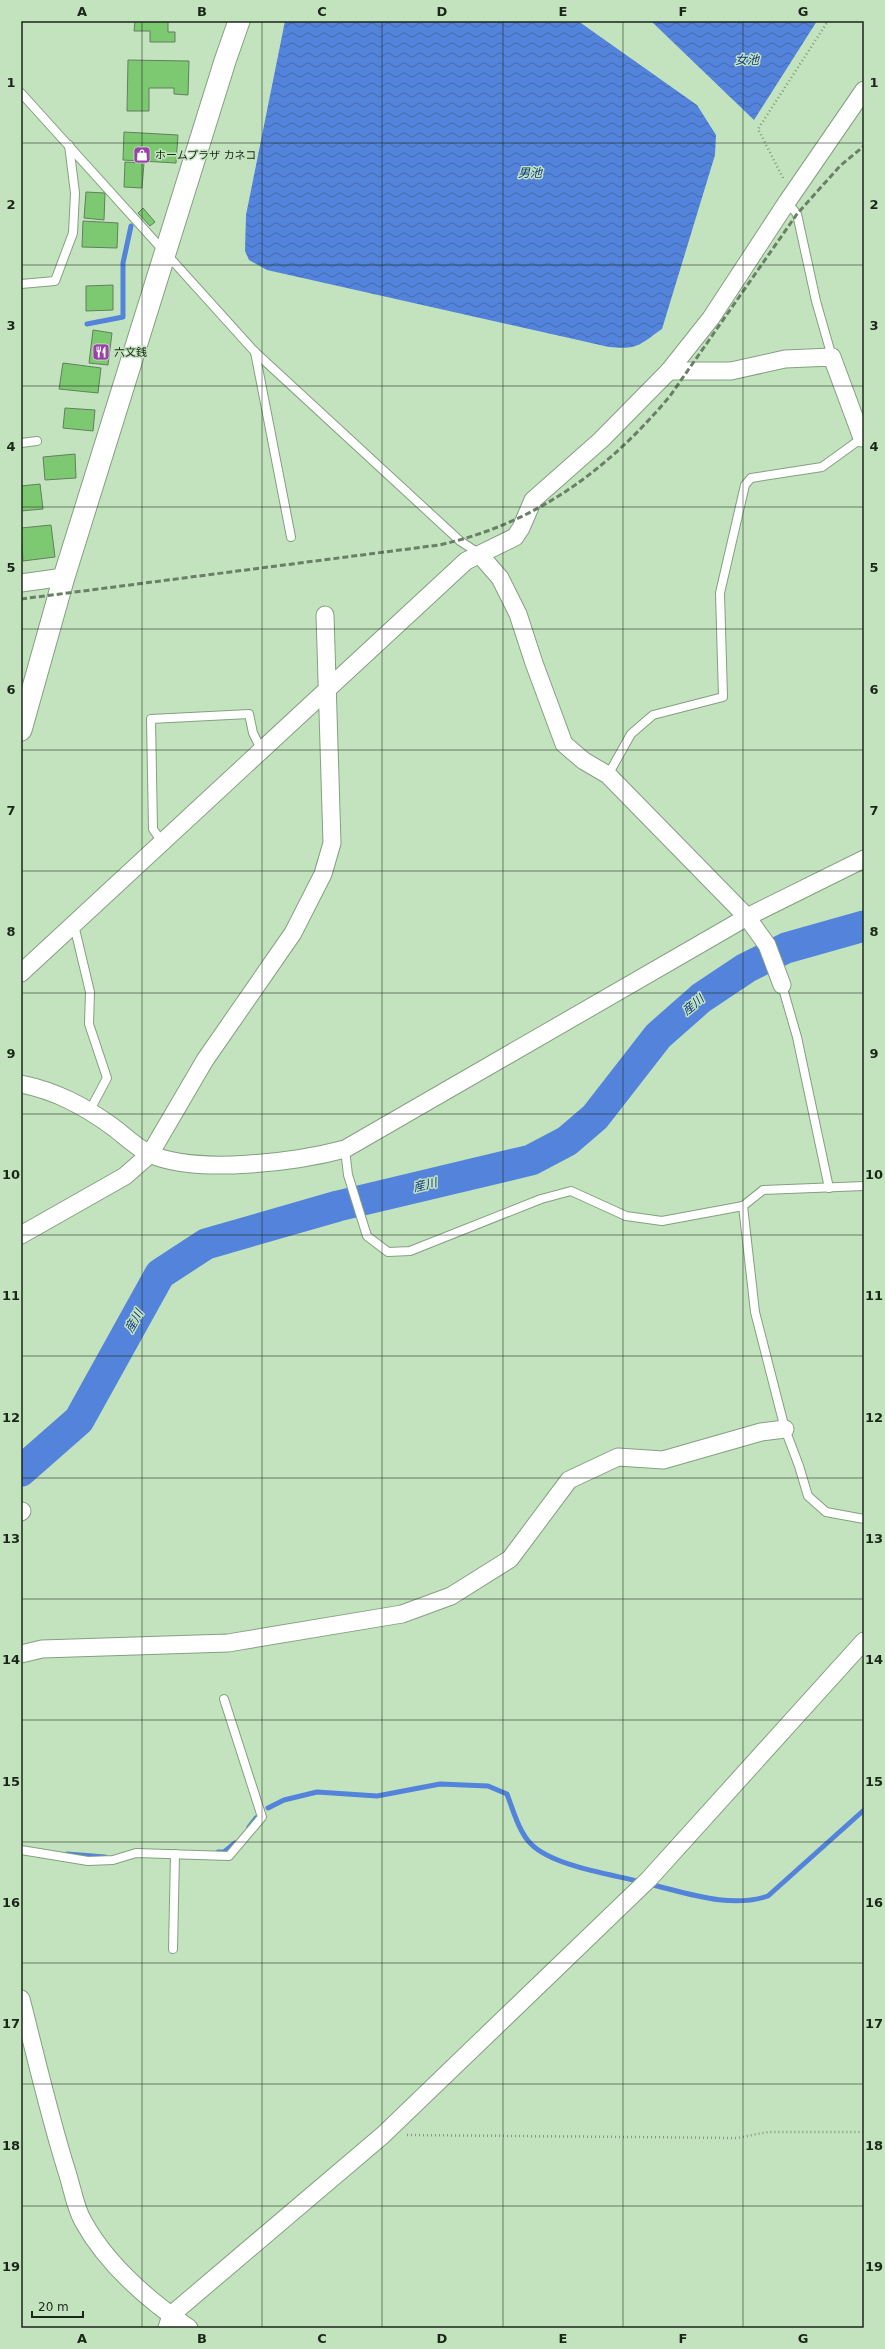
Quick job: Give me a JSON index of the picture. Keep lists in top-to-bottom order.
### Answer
{
  "water": ["女池", "男池", "産川"],
  "places": {
    "shop": ["ホームプラザ カネコ"],
    "restaurant": ["六文銭"]
  },
  "scale_bar": "20 m",
  "grid": {
    "columns": [
      "A",
      "B",
      "C",
      "D",
      "E",
      "F",
      "G"
    ],
    "rows": [
      "1",
      "2",
      "3",
      "4",
      "5",
      "6",
      "7",
      "8",
      "9",
      "10",
      "11",
      "12",
      "13",
      "14",
      "15",
      "16",
      "17",
      "18",
      "19"
    ]
  }
}
